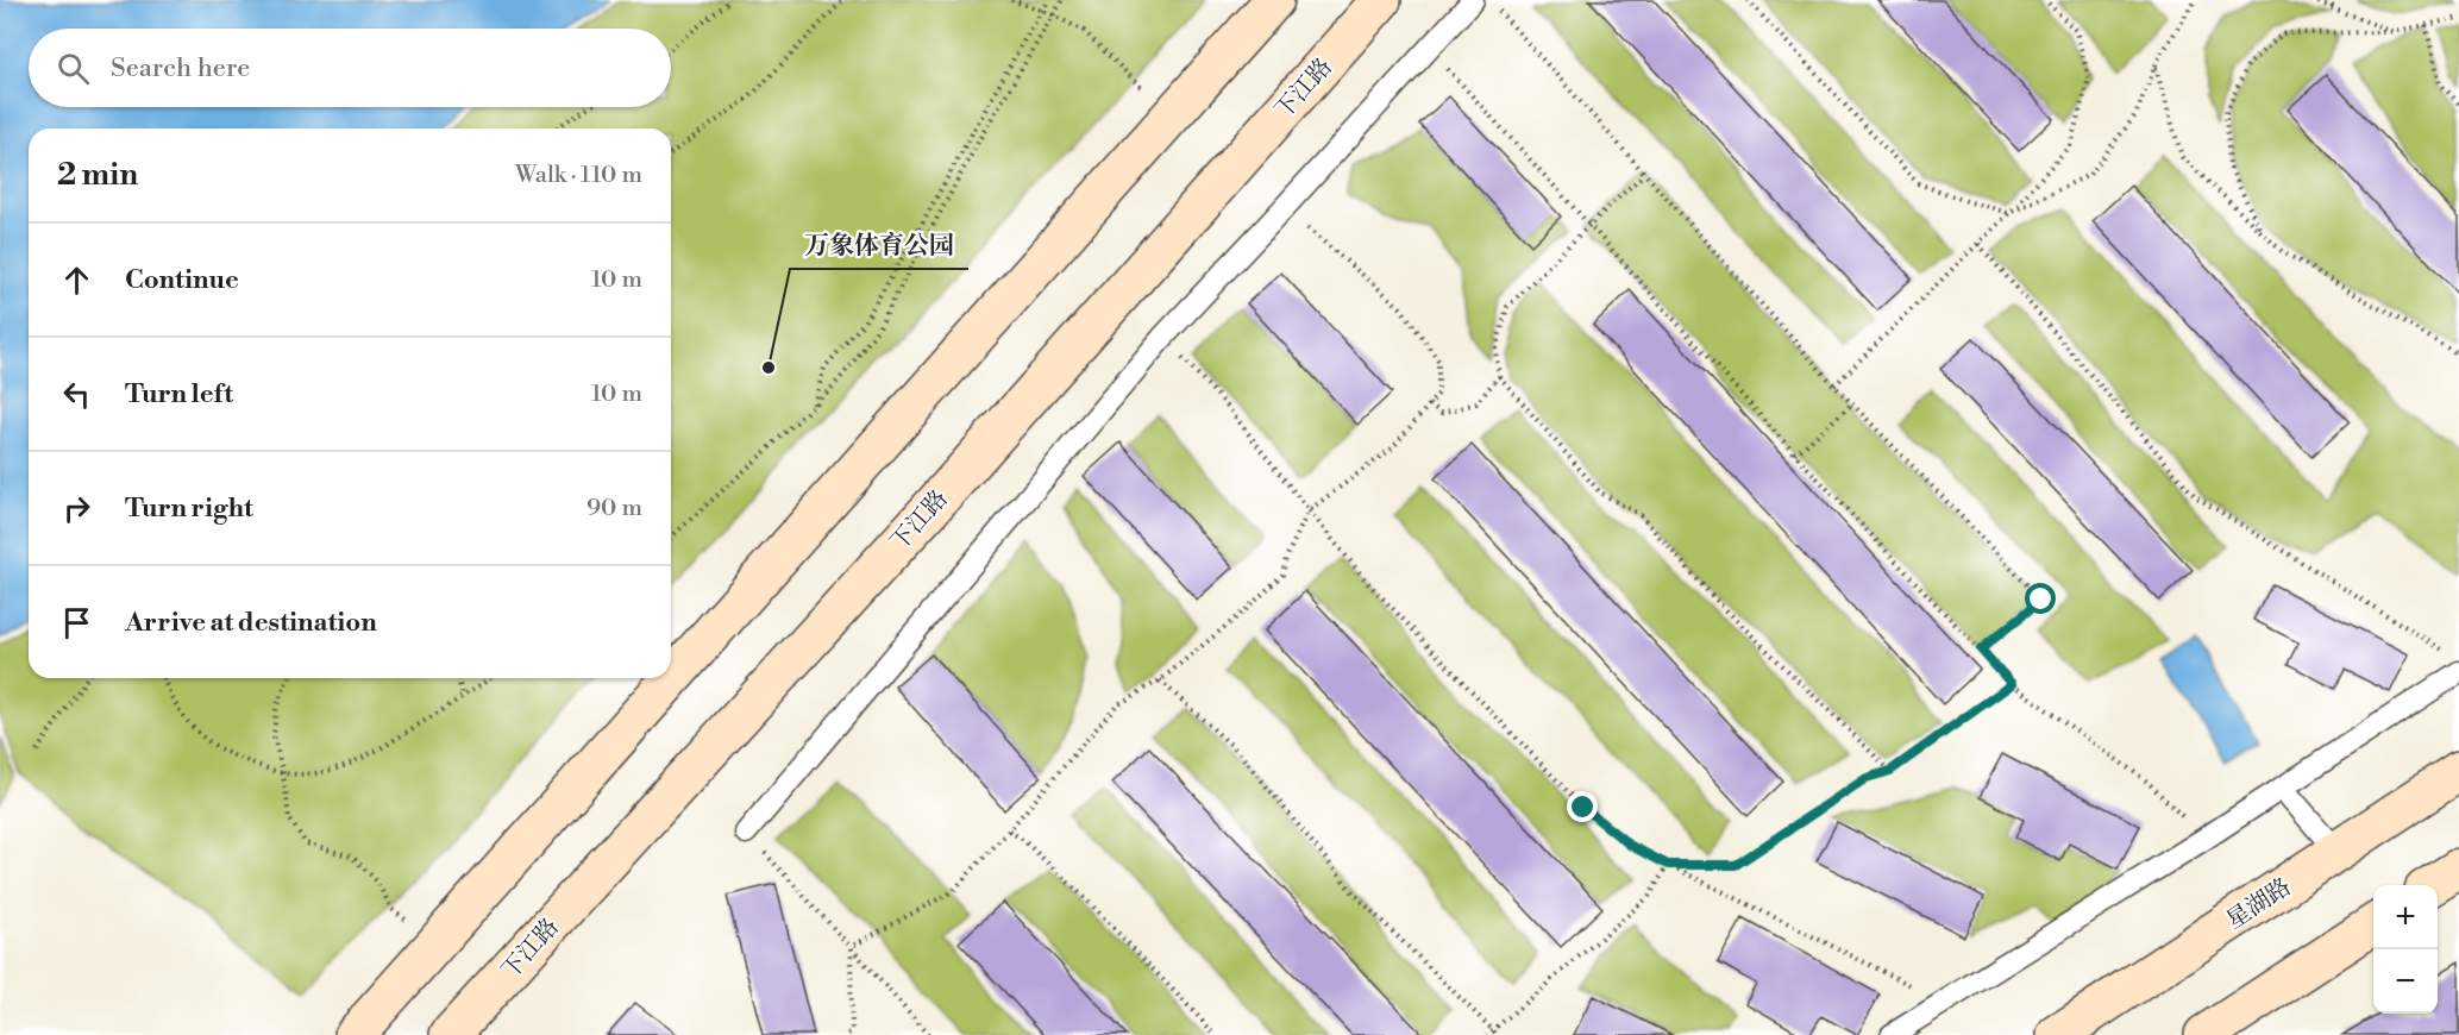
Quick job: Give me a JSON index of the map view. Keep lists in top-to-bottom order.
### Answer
{
  "streets": {
    "main road": ["下江路", "星湖路"]
  },
  "places": ["万象体育公园"],
  "page": {
    "search": "Search here",
    "heading": ["2 min", "Walk · 110 m"],
    "list": [
      ["Continue", "10 m"],
      ["Turn left", "10 m"],
      ["Turn right", "90 m"],
      "Arrive at destination"
    ],
    "map_buttons": ["+", "−"]
  }
}
